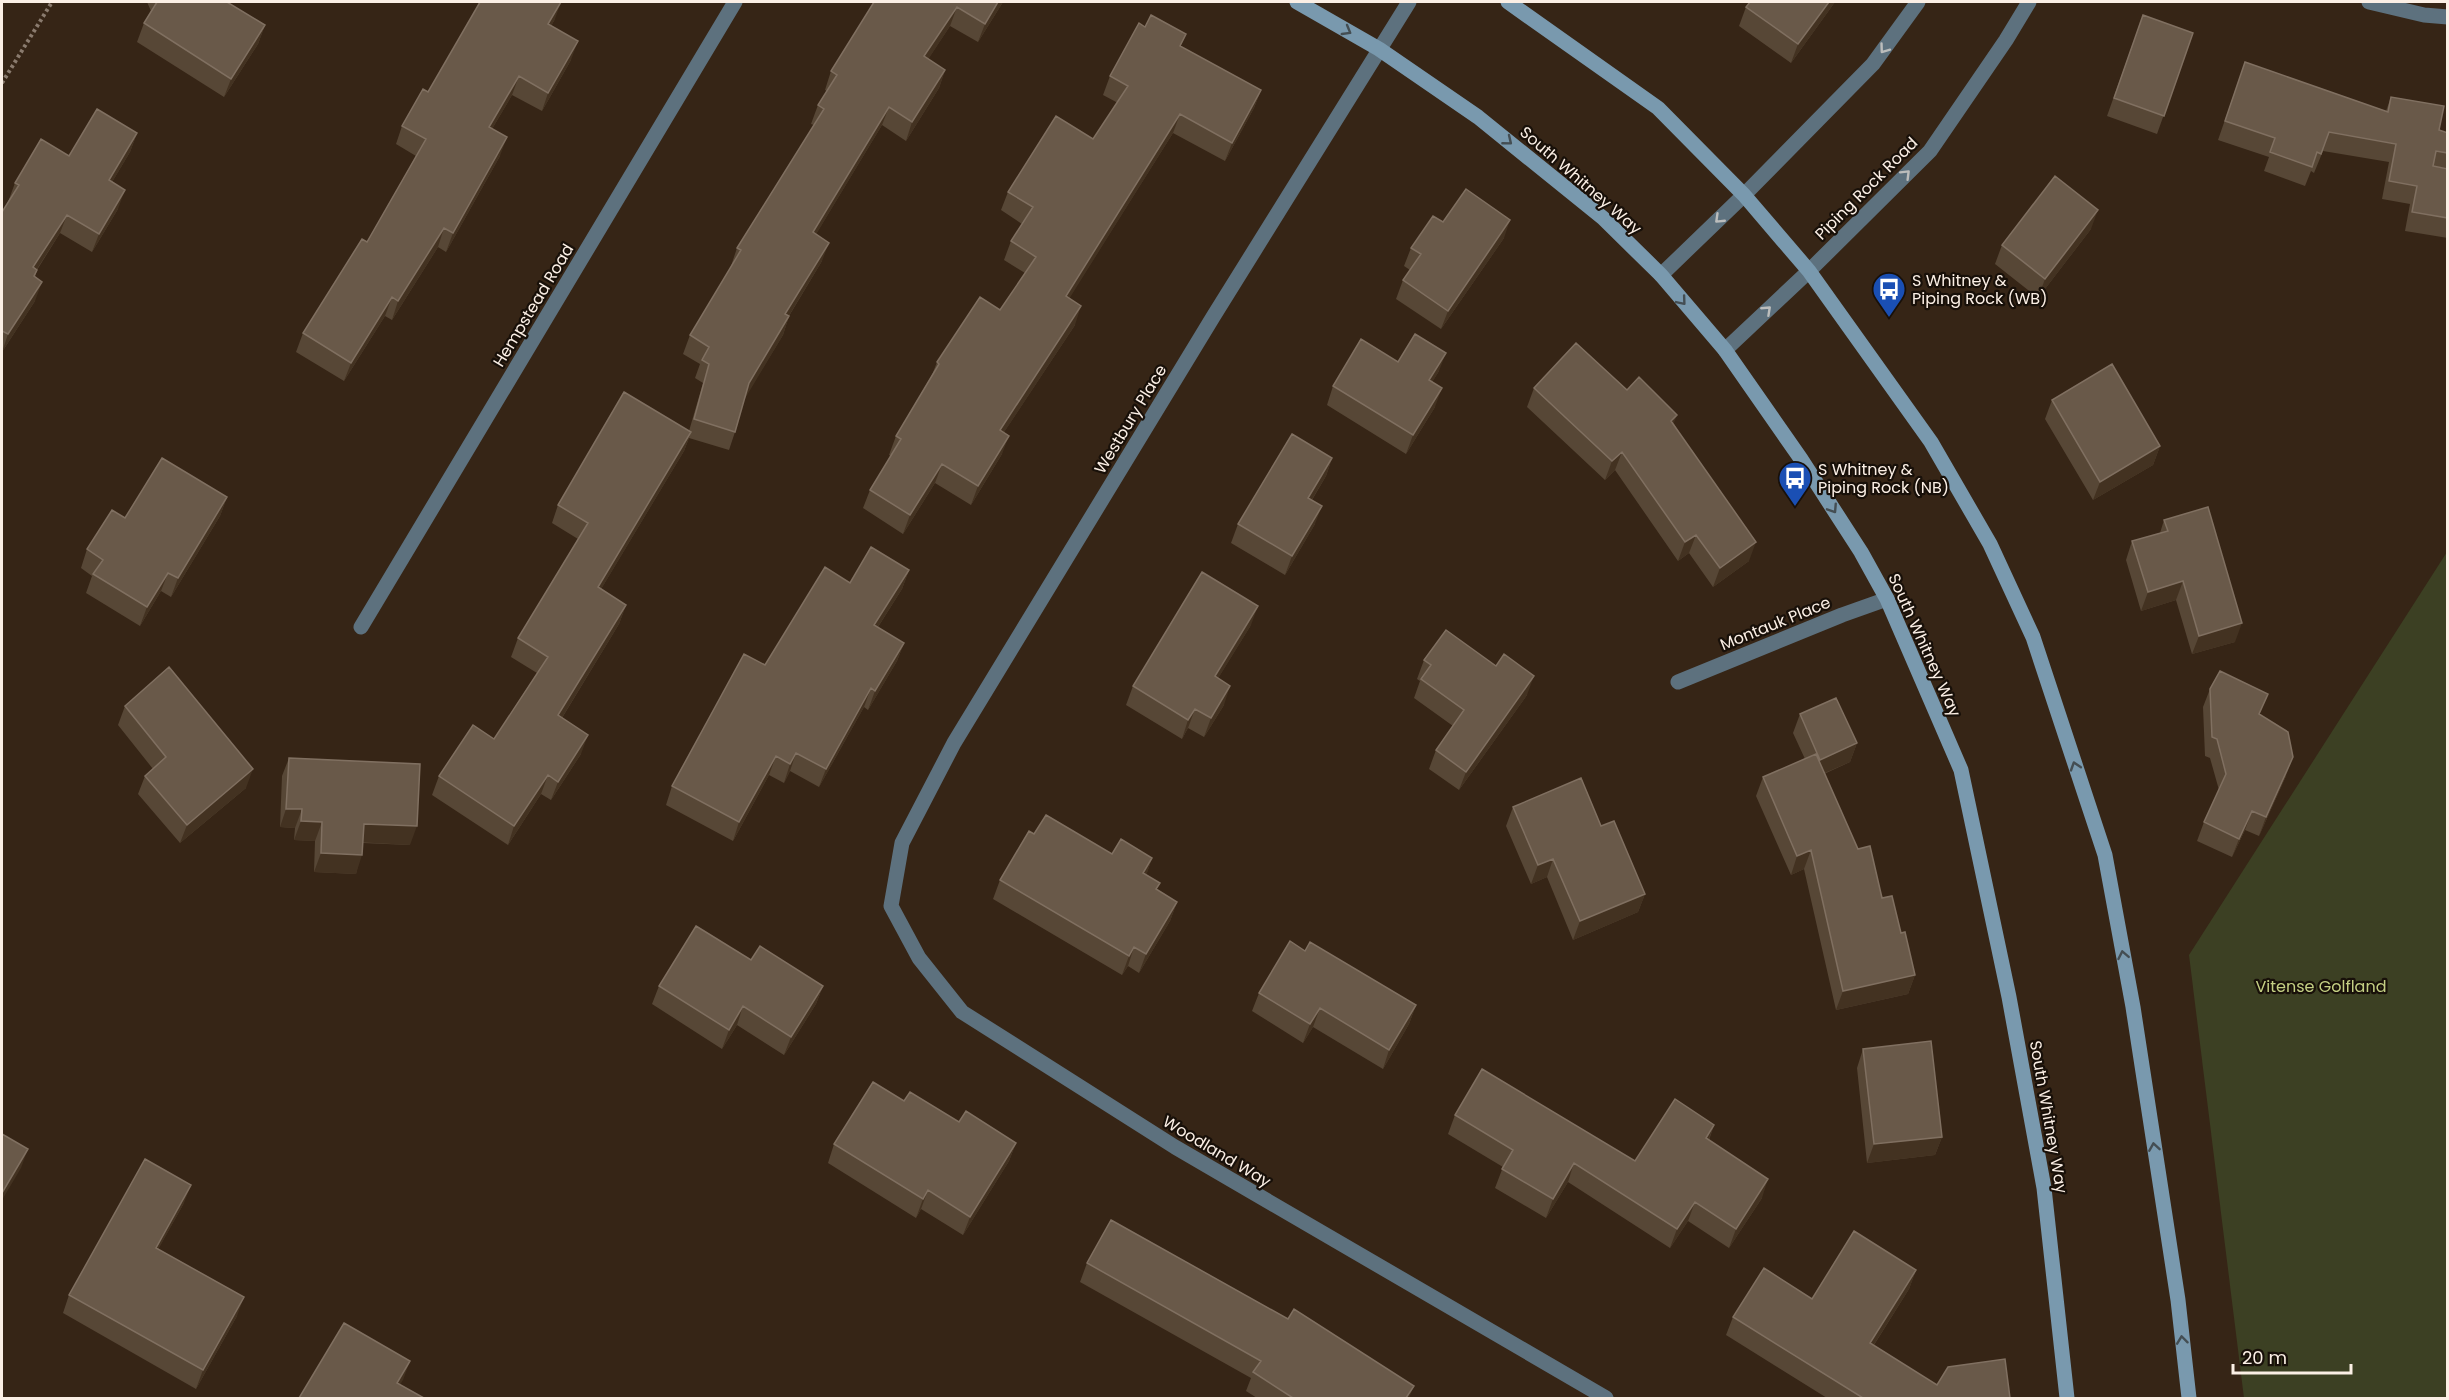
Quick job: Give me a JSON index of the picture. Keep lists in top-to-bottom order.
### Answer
{
  "streets": {
    "main road": ["South Whitney Way"],
    "street": [
      "Piping Rock Road",
      "Hempstead Road",
      "Westbury Place",
      "Montauk Place",
      "Woodland Way"
    ]
  },
  "crossings": [
    ["South Whitney Way", "Piping Rock Road"],
    ["South Whitney Way", "Westbury Place"],
    ["South Whitney Way", "Montauk Place"],
    ["Westbury Place", "Woodland Way"]
  ],
  "parks": ["Vitense Golfland"],
  "places": {
    "bus stop": ["S Whitney & Piping Rock (WB)", "S Whitney & Piping Rock (NB)"]
  },
  "scale_bar": "20 m"
}
